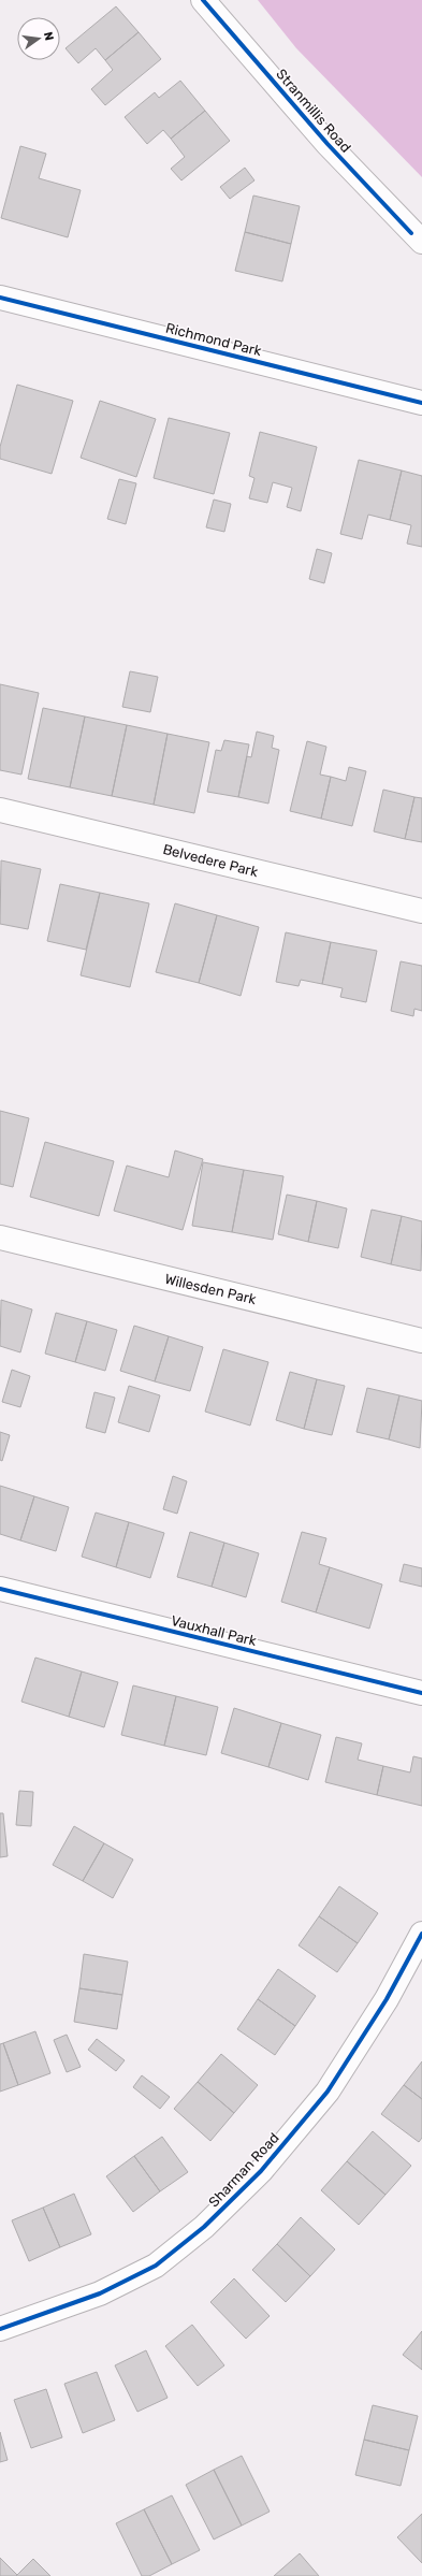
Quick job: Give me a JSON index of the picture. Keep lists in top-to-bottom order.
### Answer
{
  "streets": {
    "street": [
      "Stranmillis Road",
      "Richmond Park",
      "Belvedere Park",
      "Willesden Park",
      "Vauxhall Park",
      "Sharman Road"
    ]
  },
  "north": "right"
}
